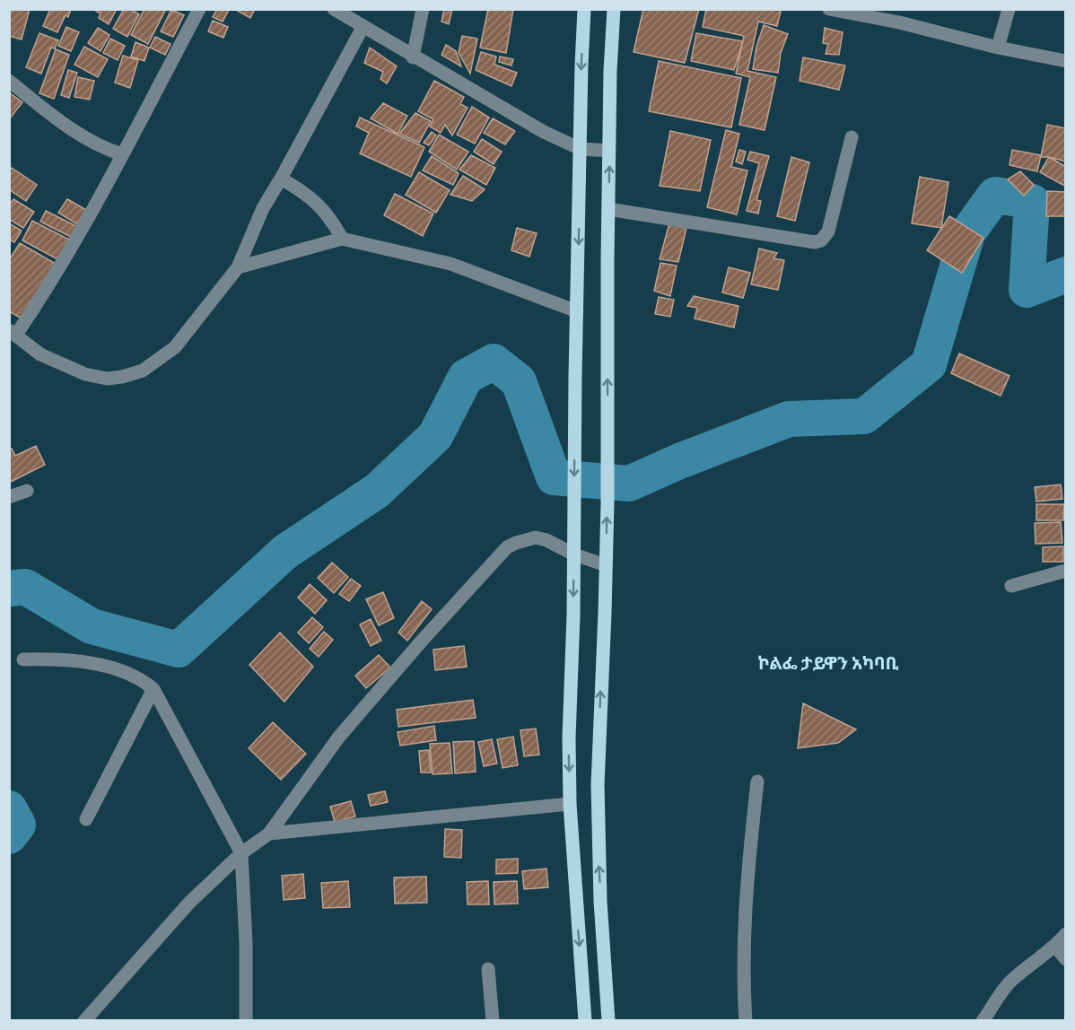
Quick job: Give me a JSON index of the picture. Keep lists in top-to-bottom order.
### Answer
{
  "districts": ["ኮልፌ ታይዋን አካባቢ"]
}
